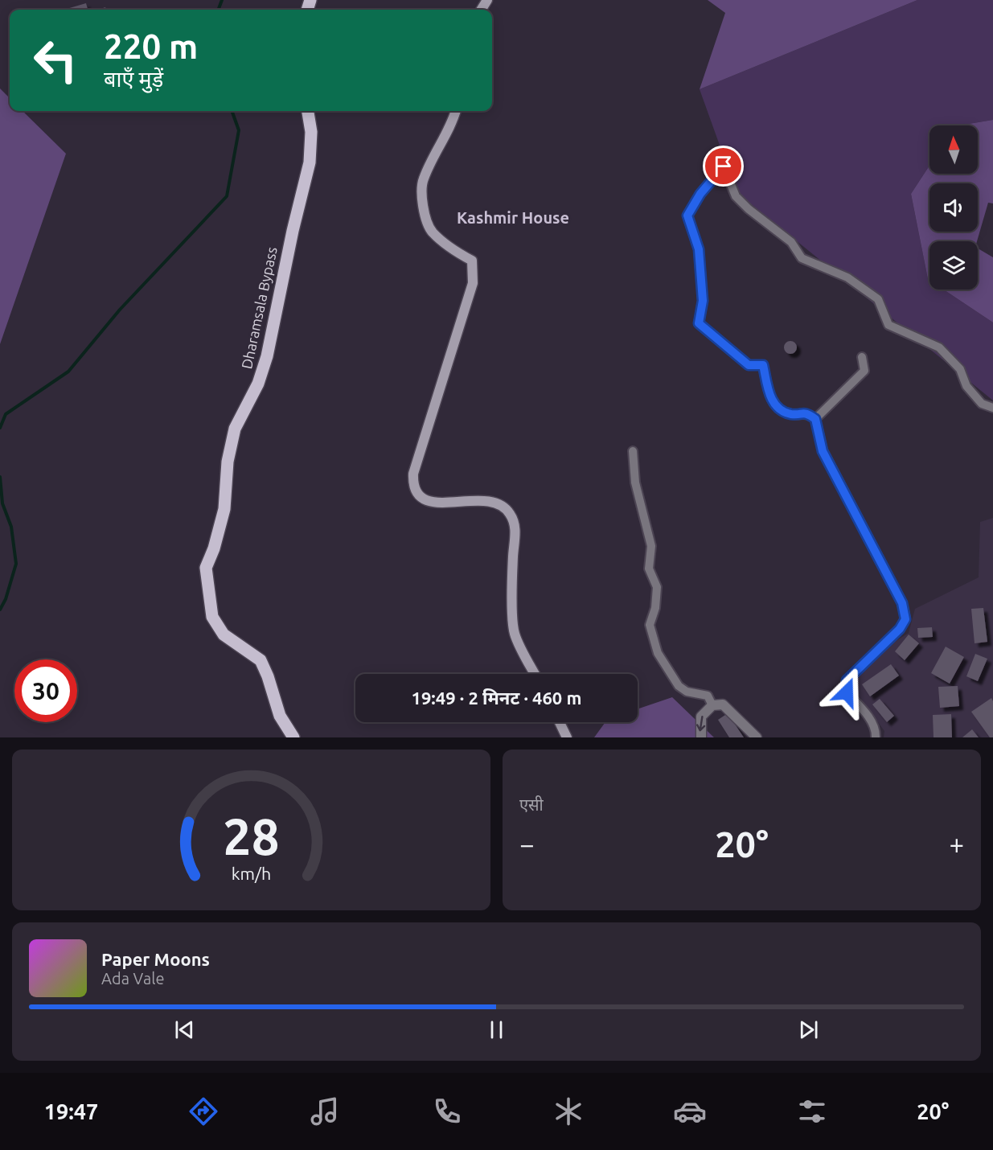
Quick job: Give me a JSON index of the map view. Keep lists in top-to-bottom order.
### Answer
{
  "streets": {
    "main road": ["Dharamsala Bypass"]
  },
  "districts": ["Kashmir House"],
  "north": "top",
  "page": {
    "turn": ["220 m", "बाएँ मुड़ें"],
    "limit": "30",
    "trip": "19:49 · 2 मिनट · 460 m",
    "tile": "एसी",
    "heat": ["−", "20°", "+"],
    "song": ["Paper Moons", "Ada Vale"],
    "tabs": ["19:47", "20°"],
    "gauge": ["28", "km/h"]
  }
}
